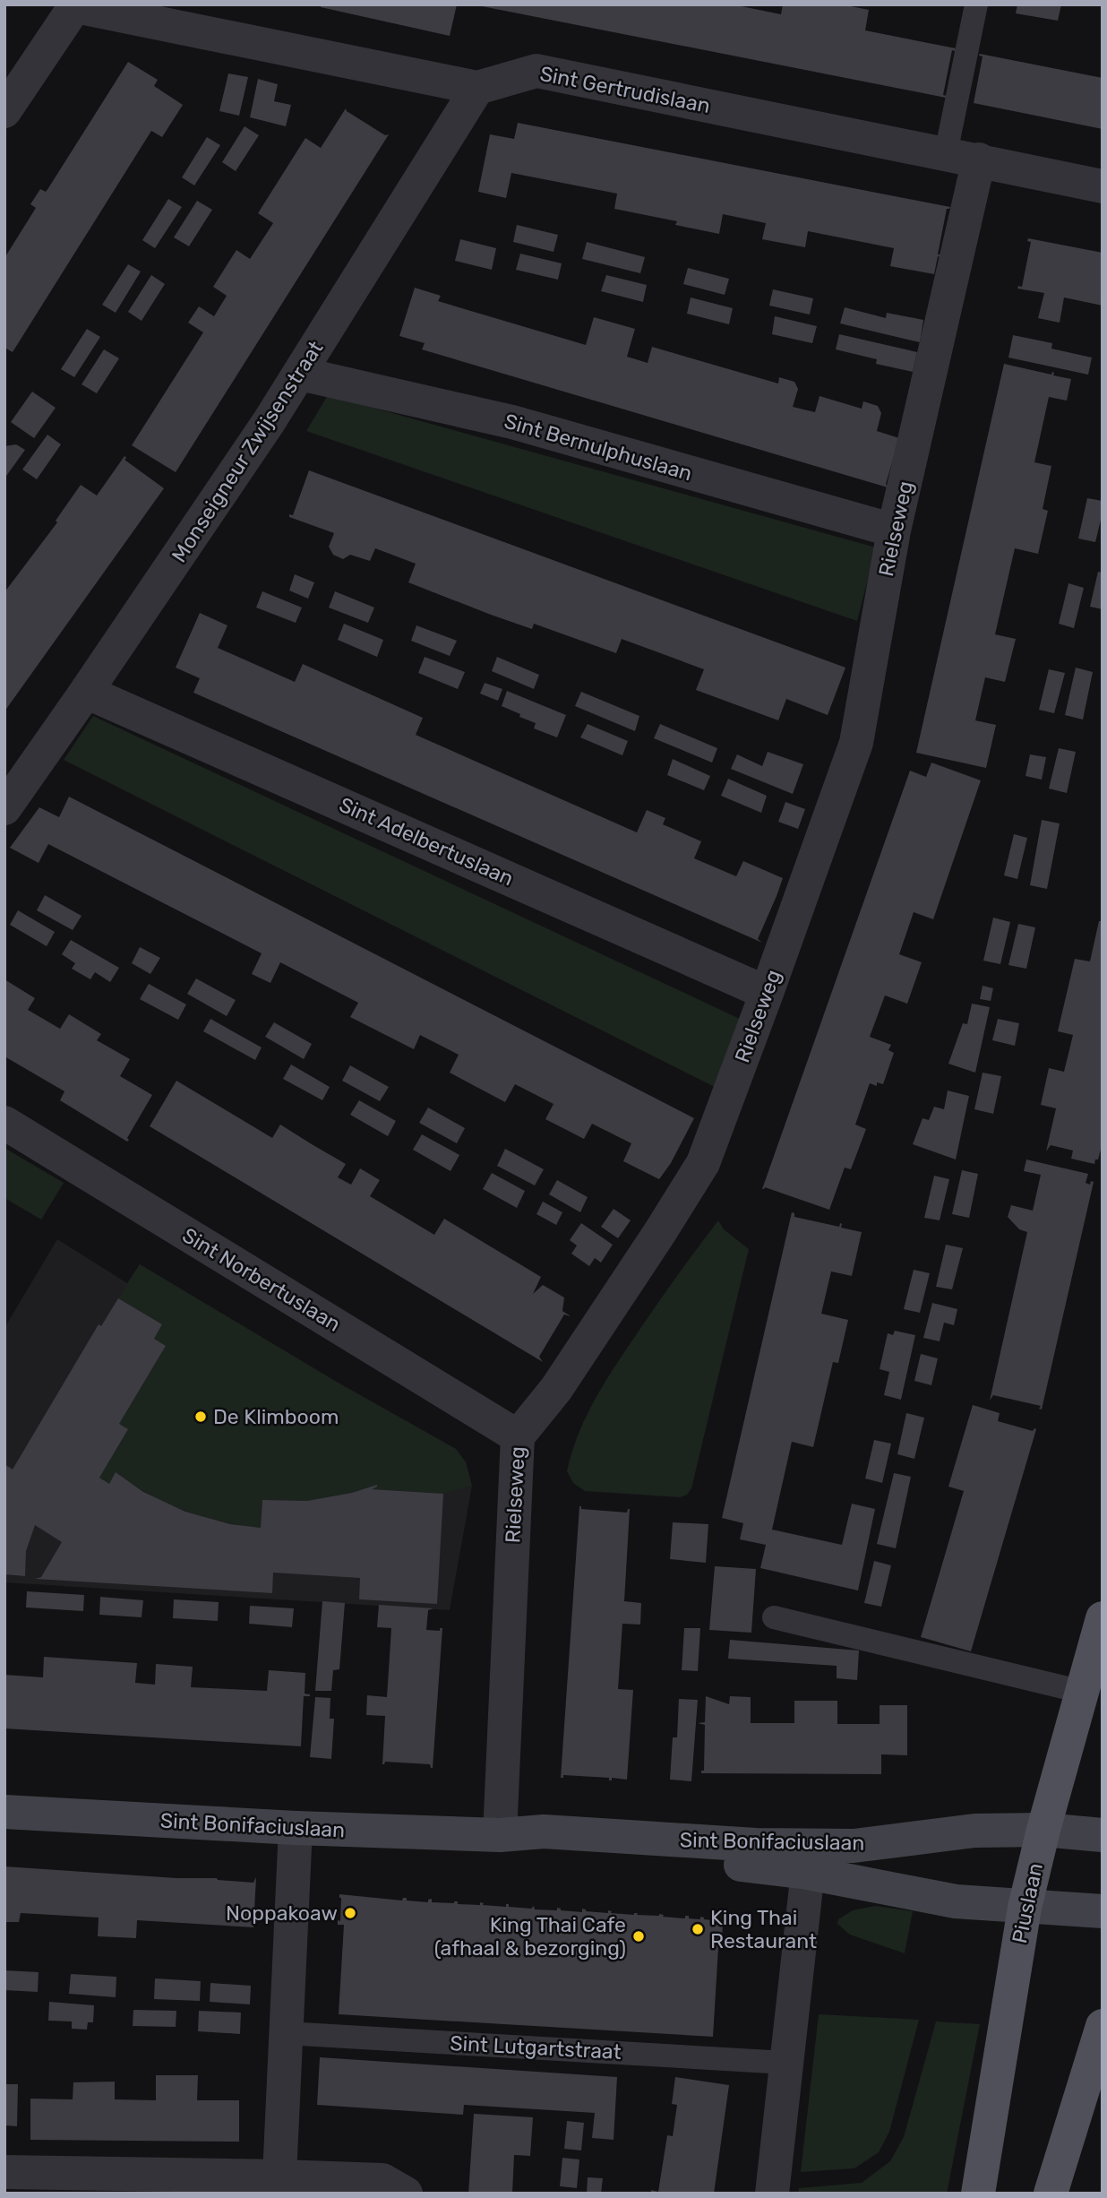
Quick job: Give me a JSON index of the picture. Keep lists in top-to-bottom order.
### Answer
{
  "streets": {
    "main road": ["Piuslaan"],
    "street": [
      "Sint Gertrudislaan",
      "Sint Bernulphuslaan",
      "Monseigneur Zwijsenstraat",
      "Rielseweg",
      "Sint Adelbertuslaan",
      "Sint Norbertuslaan",
      "Sint Bonifaciuslaan"
    ],
    "lane": ["Sint Lutgartstraat"]
  },
  "crossings": [
    ["Sint Gertrudislaan", "Monseigneur Zwijsenstraat"],
    ["Sint Gertrudislaan", "Rielseweg"],
    ["Sint Bernulphuslaan", "Monseigneur Zwijsenstraat"],
    ["Sint Bernulphuslaan", "Rielseweg"],
    ["Monseigneur Zwijsenstraat", "Sint Adelbertuslaan"],
    ["Rielseweg", "Sint Adelbertuslaan"],
    ["Rielseweg", "Sint Norbertuslaan"],
    ["Rielseweg", "Sint Bonifaciuslaan"],
    ["Sint Bonifaciuslaan", "Piuslaan"]
  ],
  "places": [
    "De Klimboom",
    "Noppakoaw",
    "King Thai Restaurant",
    "King Thai Cafe (afhaal & bezorging)"
  ]
}
